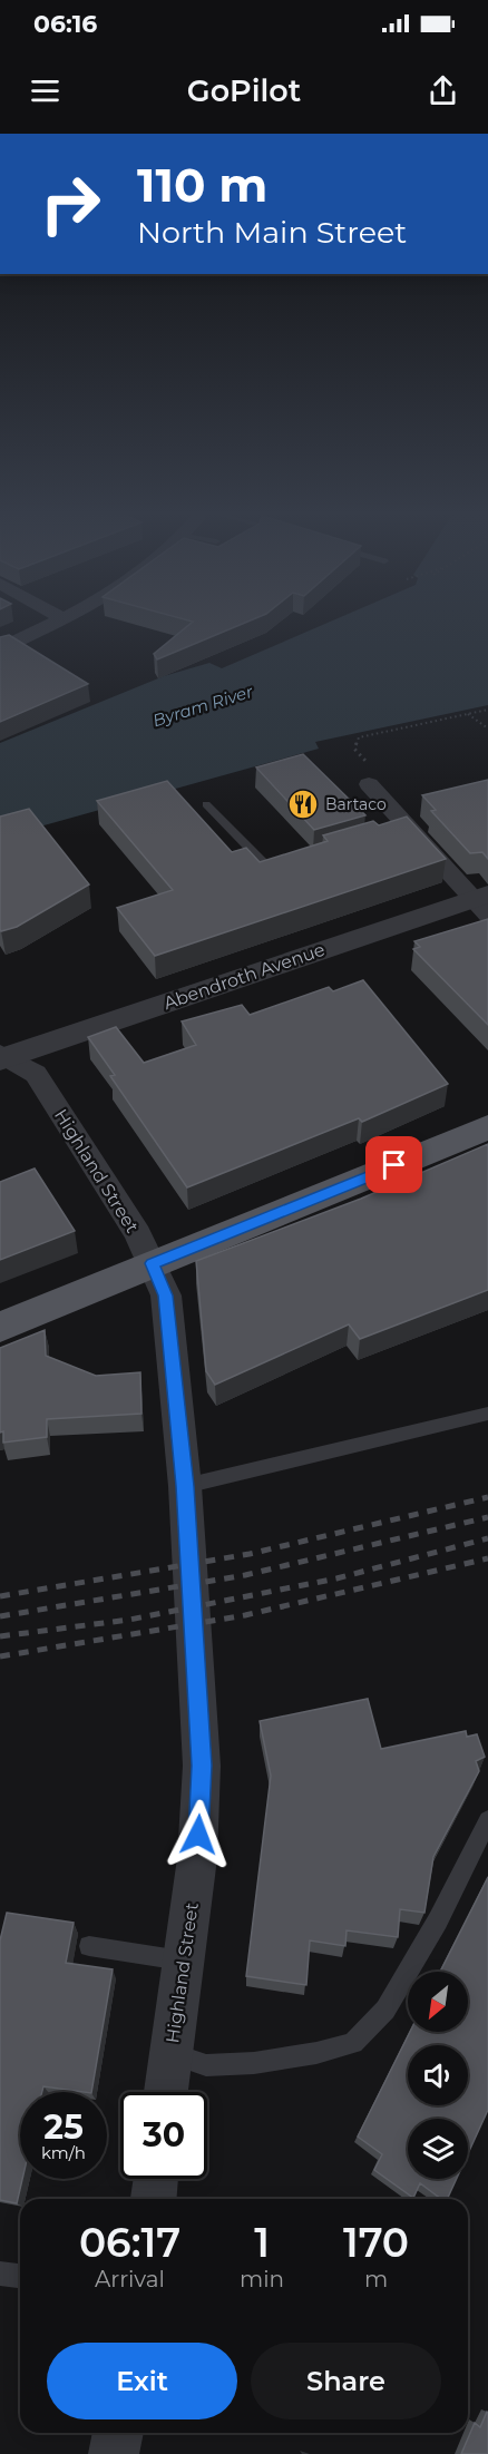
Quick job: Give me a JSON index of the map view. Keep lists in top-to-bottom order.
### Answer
{
  "streets": {
    "street": ["Abendroth Avenue", "Highland Street"]
  },
  "crossings": [
    ["Abendroth Avenue", "Highland Street"]
  ],
  "water": ["Byram River"],
  "places": {
    "restaurant": ["Bartaco"]
  },
  "north": "bottom left",
  "page": {
    "status": "06:16",
    "header": "GoPilot",
    "turn": ["110 m", "North Main Street"],
    "speed": "25 km/h",
    "limit": "30",
    "eta": [
      "06:17",
      "Arrival",
      "1",
      "min",
      "170",
      "m"
    ],
    "buttons": ["Exit", "Share"]
  }
}
